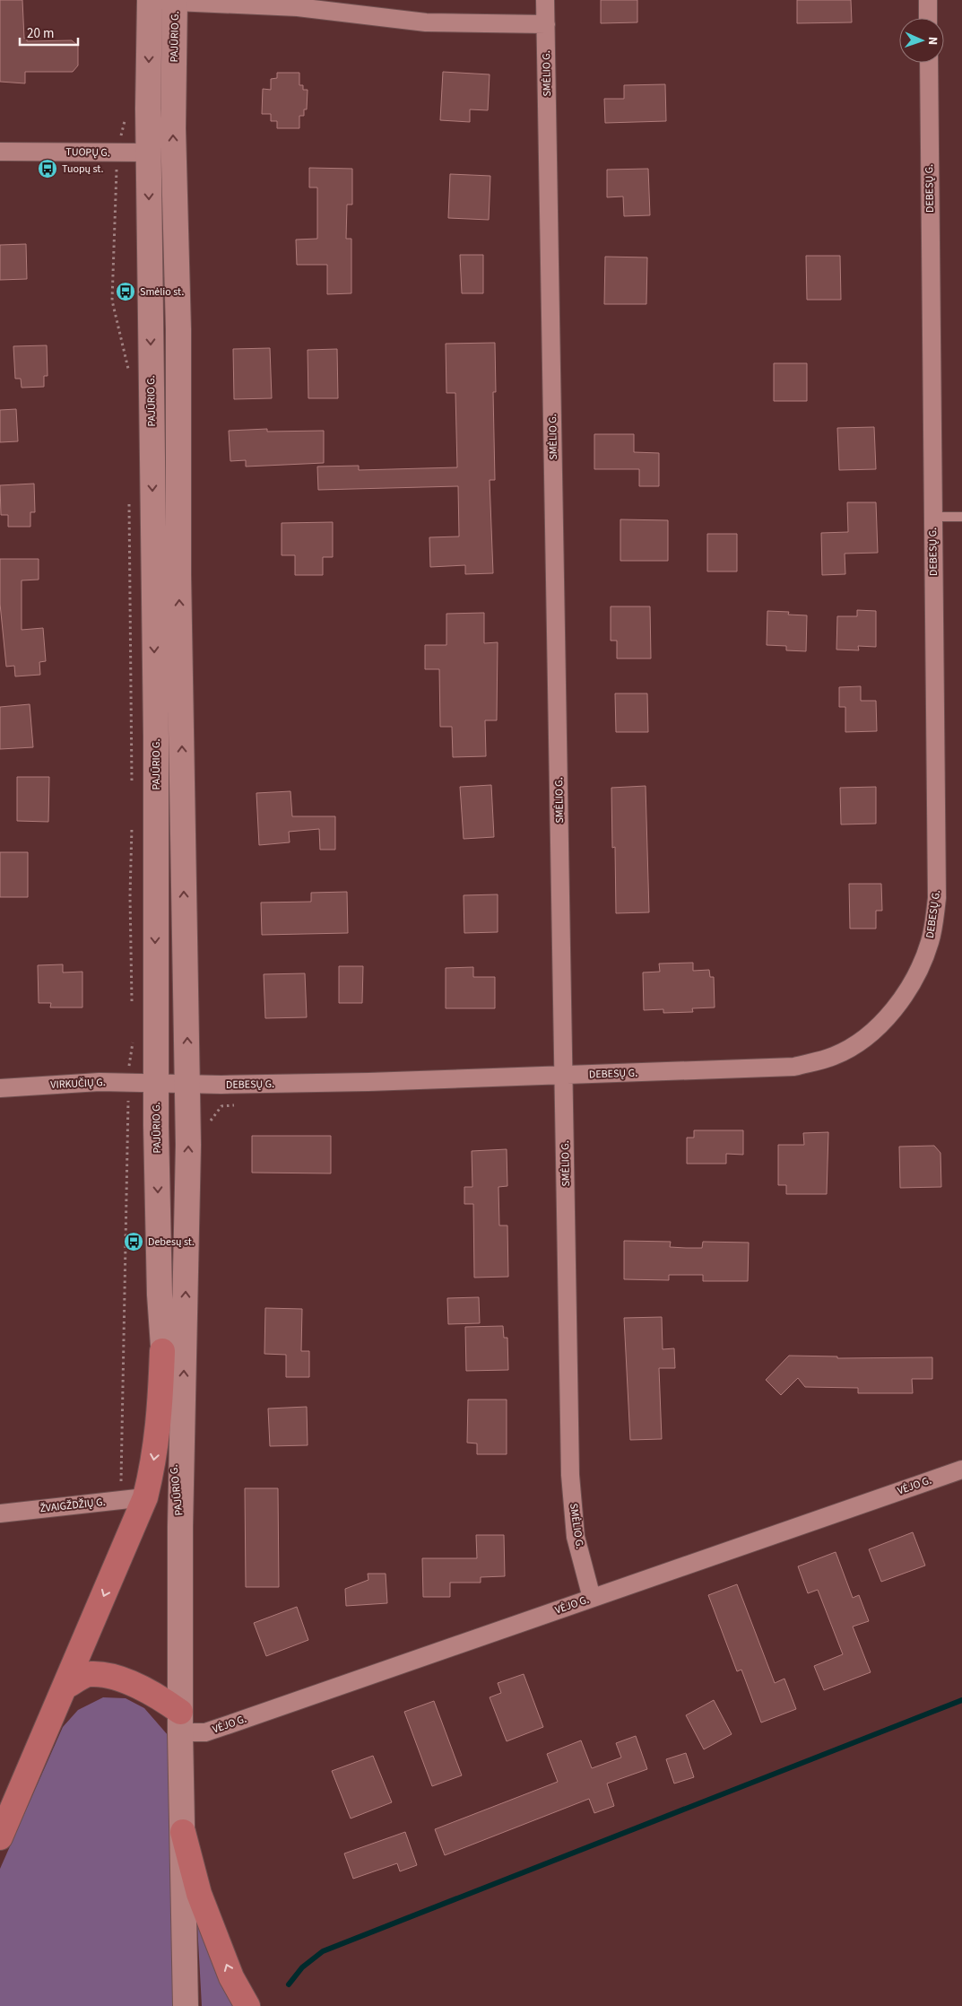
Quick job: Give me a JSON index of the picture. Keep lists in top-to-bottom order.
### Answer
{
  "streets": {
    "main road": ["PAJŪRIO G."],
    "street": [
      "SMĖLIO G.",
      "TUOPŲ G.",
      "DEBESŲ G.",
      "VIRKUČIŲ G.",
      "VĖJO G.",
      "ŽVAIGŽDŽIŲ G."
    ]
  },
  "crossings": [
    ["PAJŪRIO G.", "TUOPŲ G."],
    ["PAJŪRIO G.", "DEBESŲ G."],
    ["PAJŪRIO G.", "VIRKUČIŲ G."],
    ["PAJŪRIO G.", "VĖJO G."],
    ["SMĖLIO G.", "DEBESŲ G."],
    ["SMĖLIO G.", "VĖJO G."],
    ["DEBESŲ G.", "VIRKUČIŲ G."]
  ],
  "places": {
    "bus stop": ["Tuopų st.", "Smėlio st.", "Debesų st."]
  },
  "scale_bar": "20 m",
  "north": "right"
}
